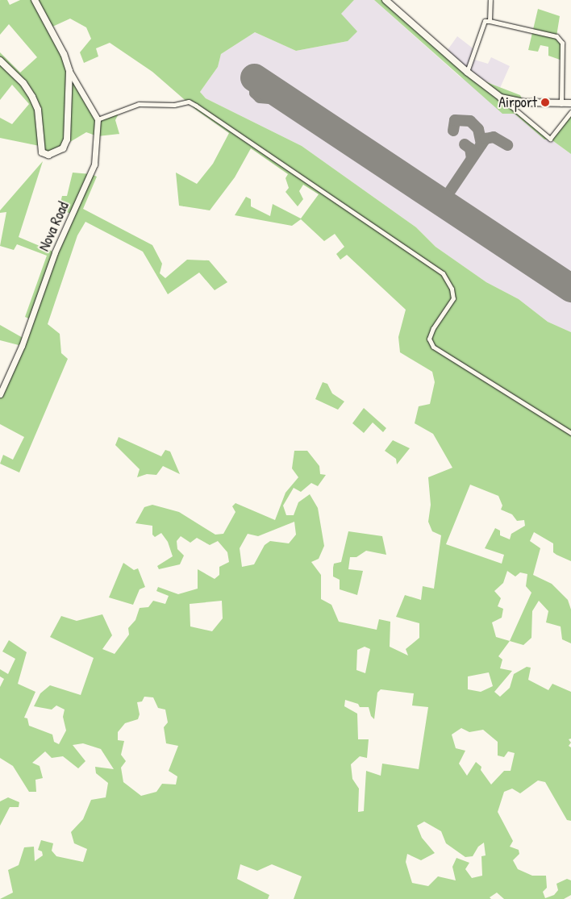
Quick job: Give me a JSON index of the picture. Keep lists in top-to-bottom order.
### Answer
{
  "streets": {
    "street": ["Nova Road"]
  },
  "places": ["Airport"]
}
